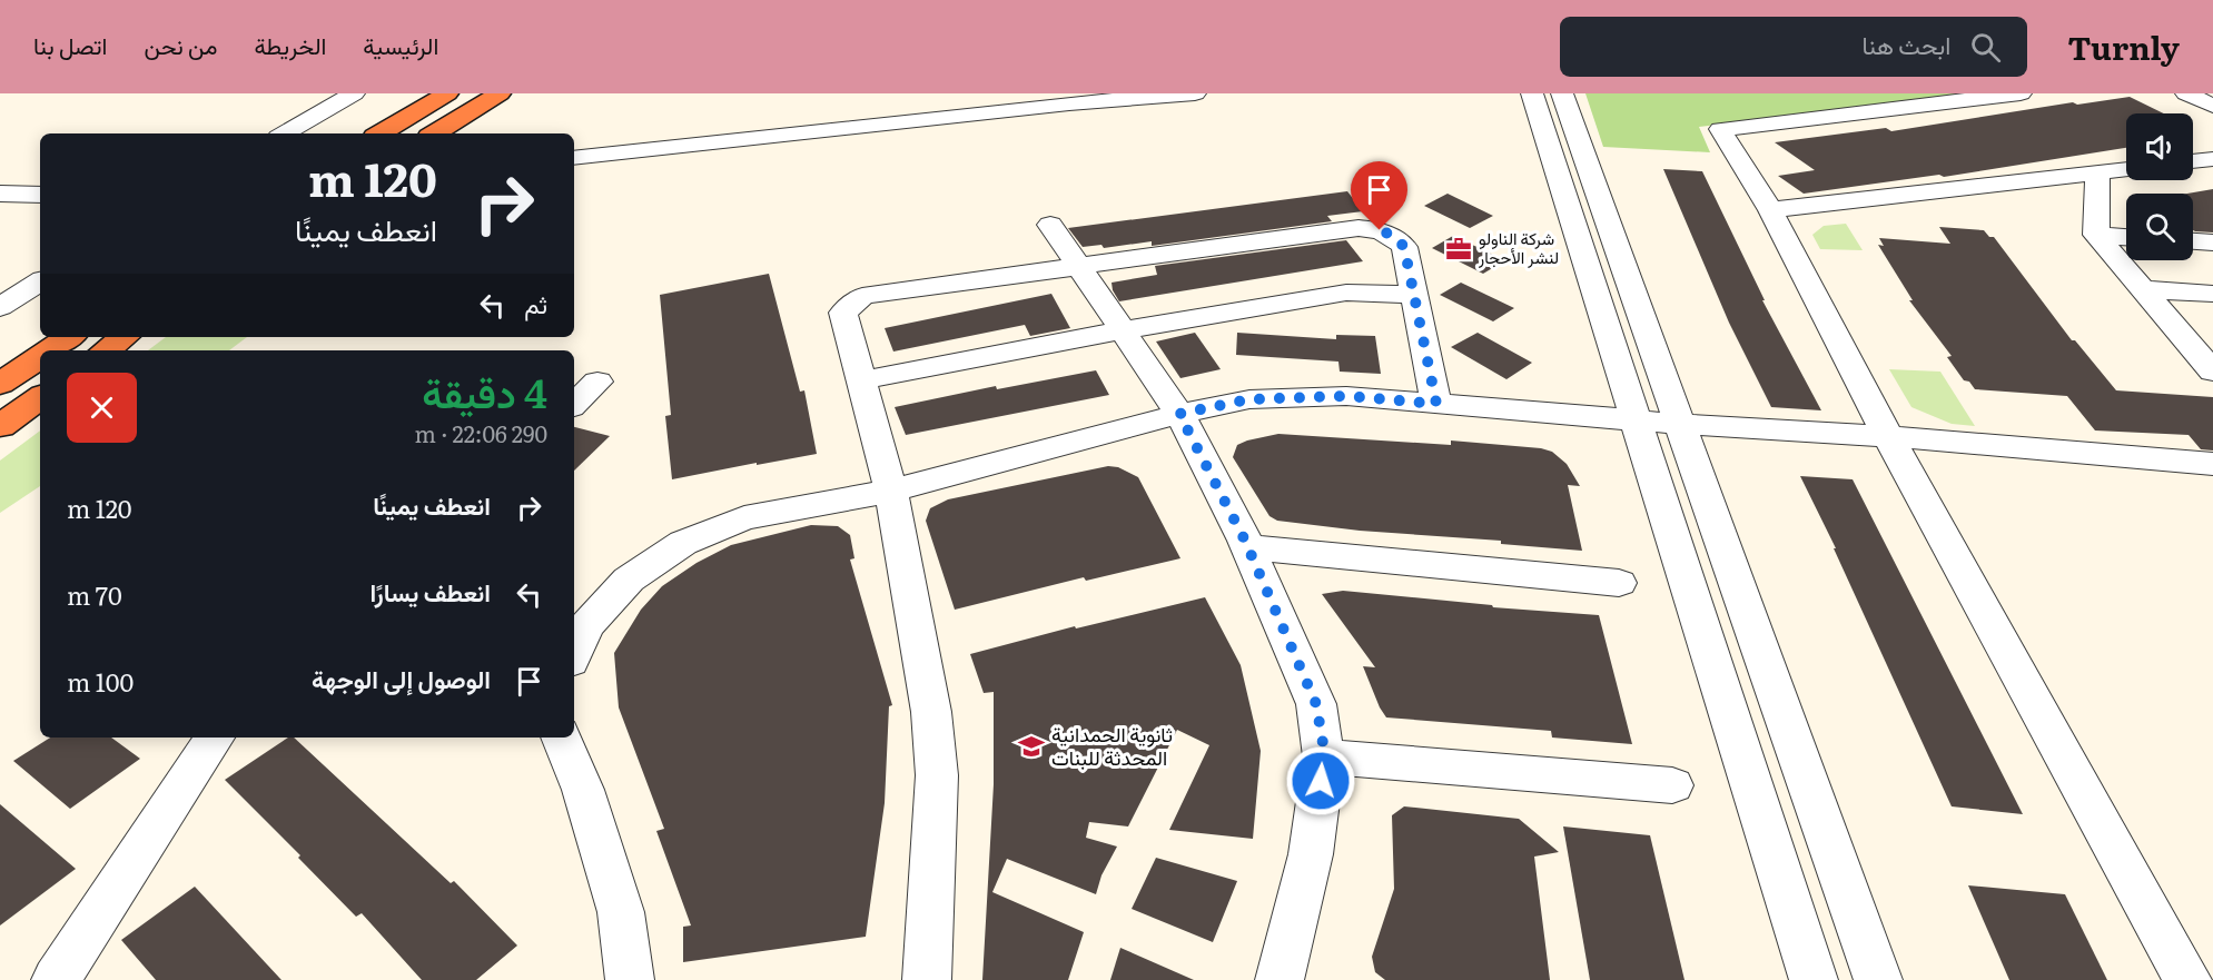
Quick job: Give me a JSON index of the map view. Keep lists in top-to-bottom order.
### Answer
{
  "places": {
    "office": ["شركة الناولو لنشر الأحجار"],
    "school or university": ["ثانوية الحمدانية المحدثة للبنات"]
  },
  "page": {
    "header": "Turnly",
    "search": "ابحث هنا",
    "nav": [
      "الرئيسية",
      "الخريطة",
      "من نحن",
      "اتصل بنا"
    ],
    "turn": ["120 m", "انعطف يمينًا"],
    "then": "ثم",
    "heading": ["4 دقيقة", "290 m · 22:06"],
    "list": [
      {
        "name": "انعطف يمينًا",
        "value": "120 m"
      },
      {
        "name": "انعطف يسارًا",
        "value": "70 m"
      },
      {
        "name": "الوصول إلى الوجهة",
        "value": "100 m"
      }
    ]
  }
}
